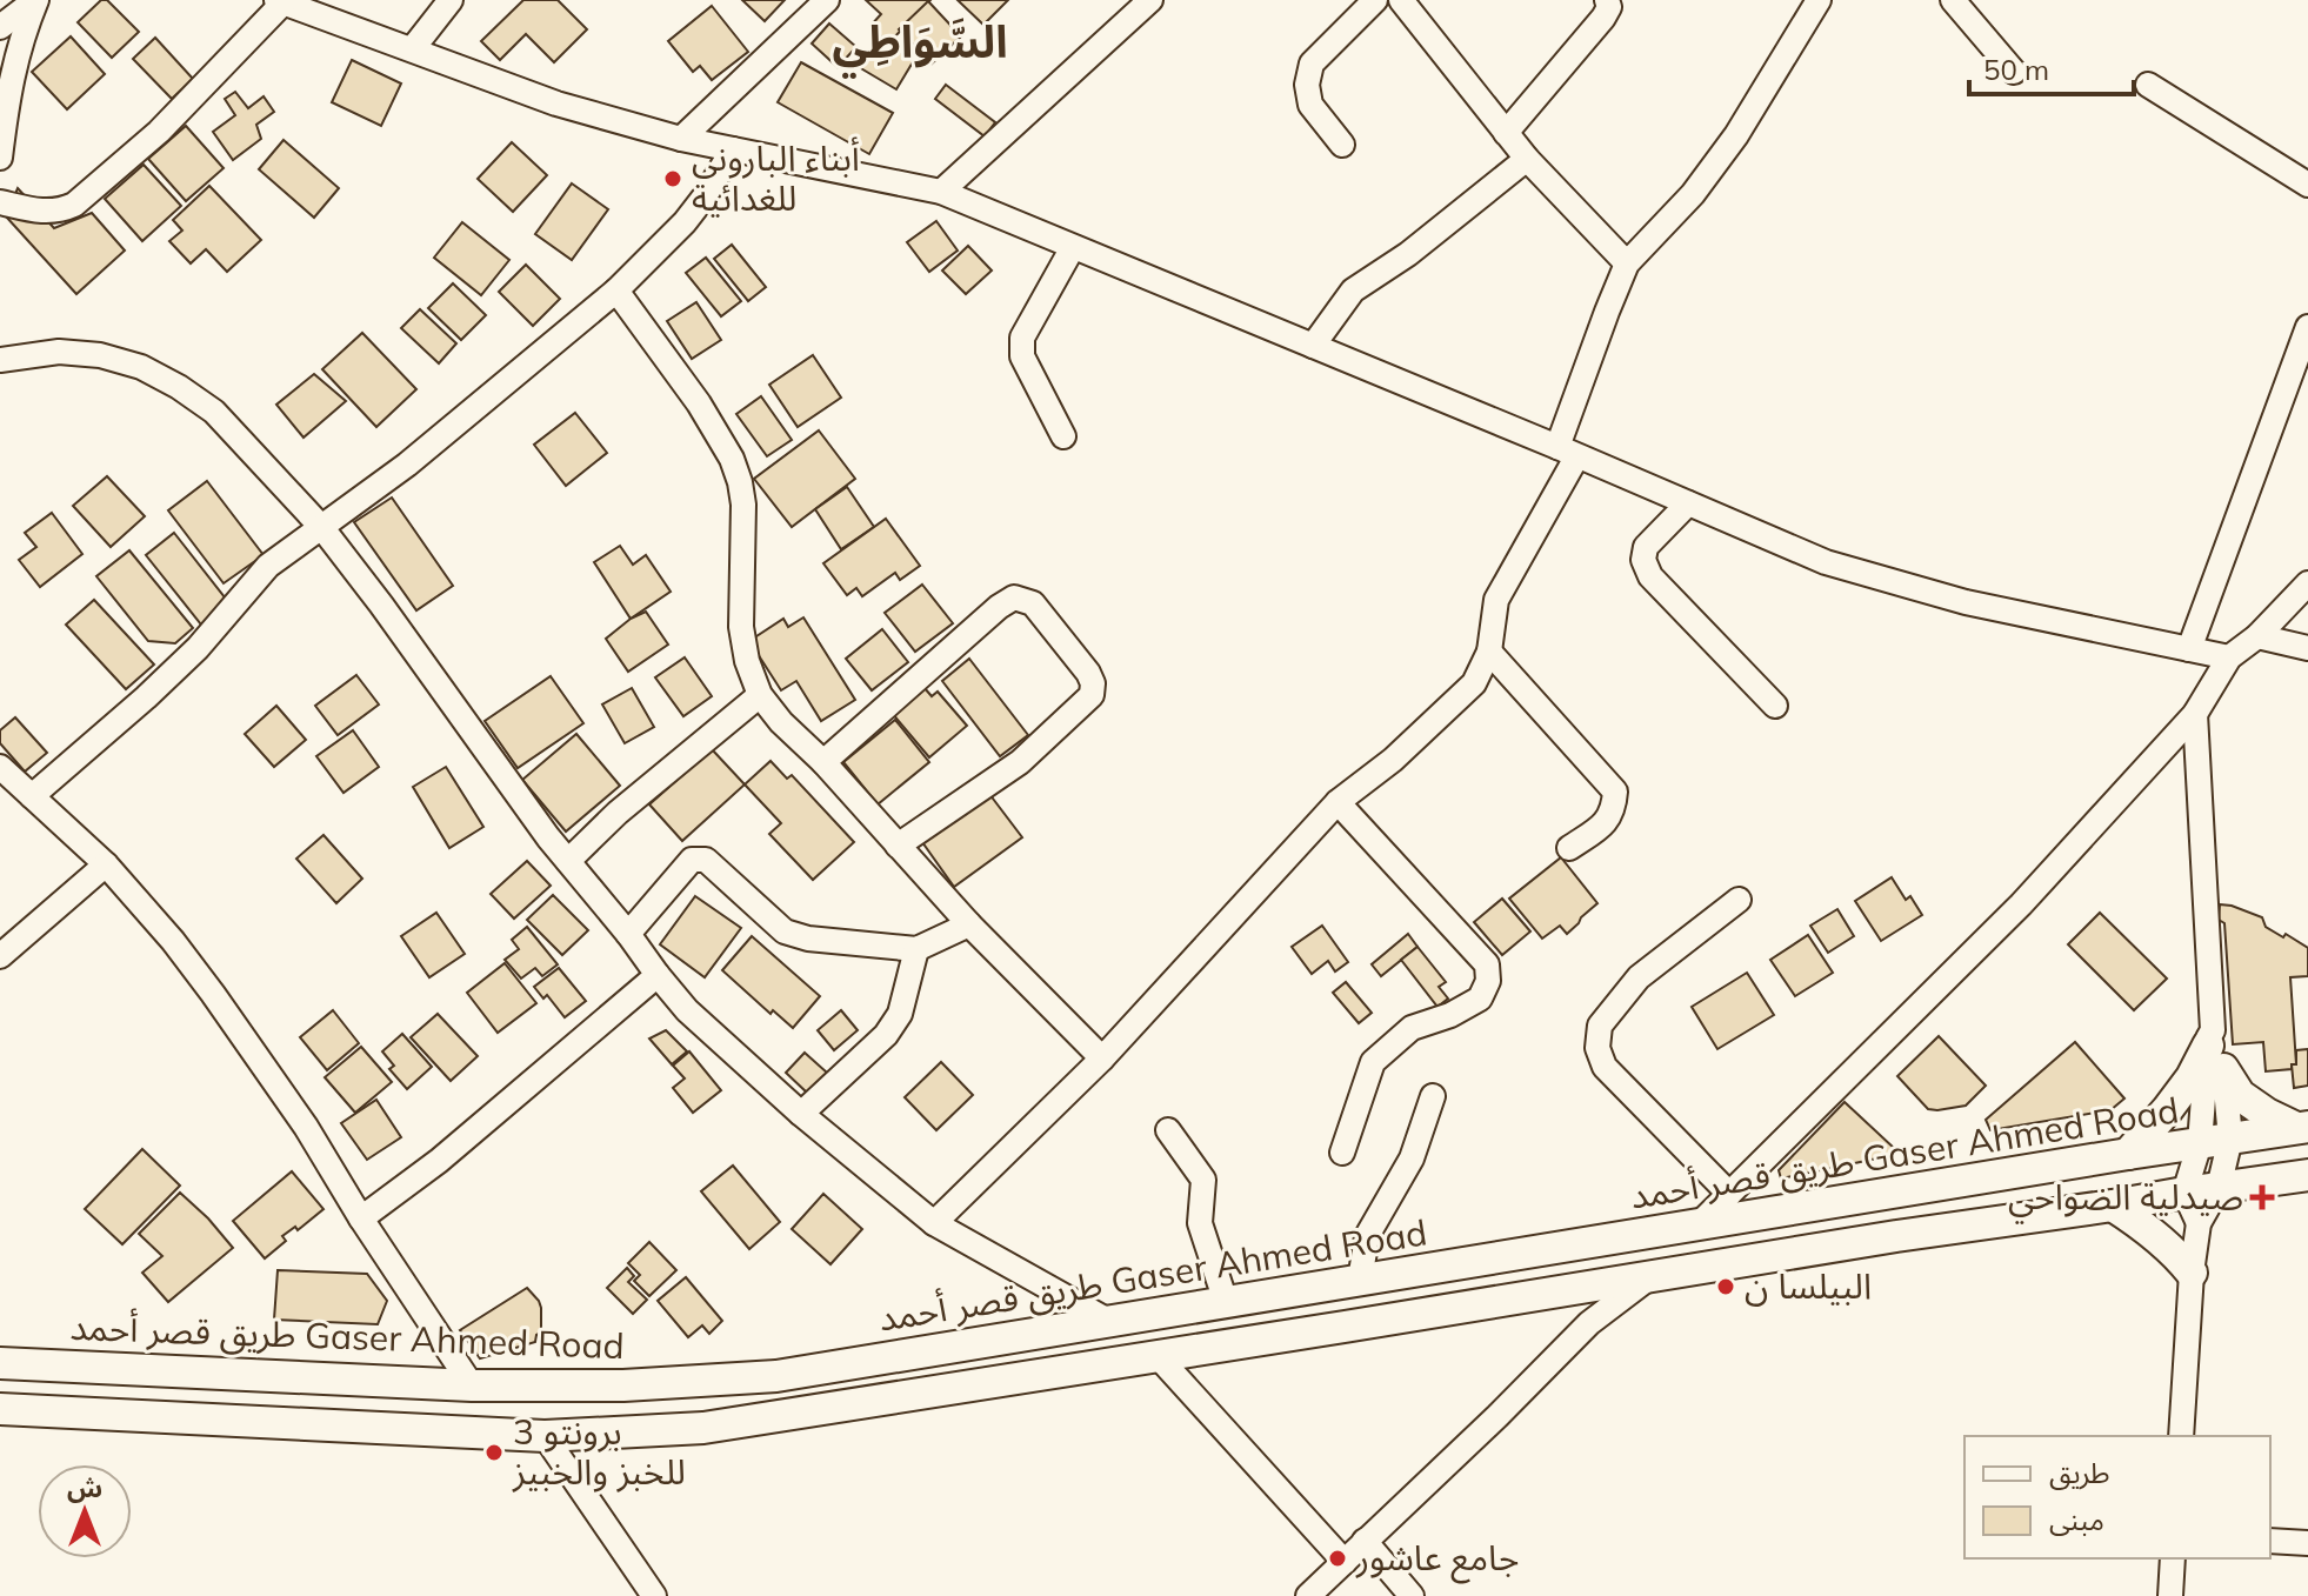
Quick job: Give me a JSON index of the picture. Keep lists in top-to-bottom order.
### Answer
{
  "streets": {
    "main road": ["طريق قصر أحمد Gaser Ahmed Road"]
  },
  "districts": ["السَّوَاطِي"],
  "places": {
    "other": [
      "أبناء البارونى للغدائية",
      "البيلسا ن",
      "برونتو 3 للخبز والخبيز",
      "جامع عاشور"
    ],
    "health": ["صيدلية الضواحي"]
  },
  "legend": ["طريق", "مبنى"],
  "scale_bar": "50 m",
  "north": "top"
}
